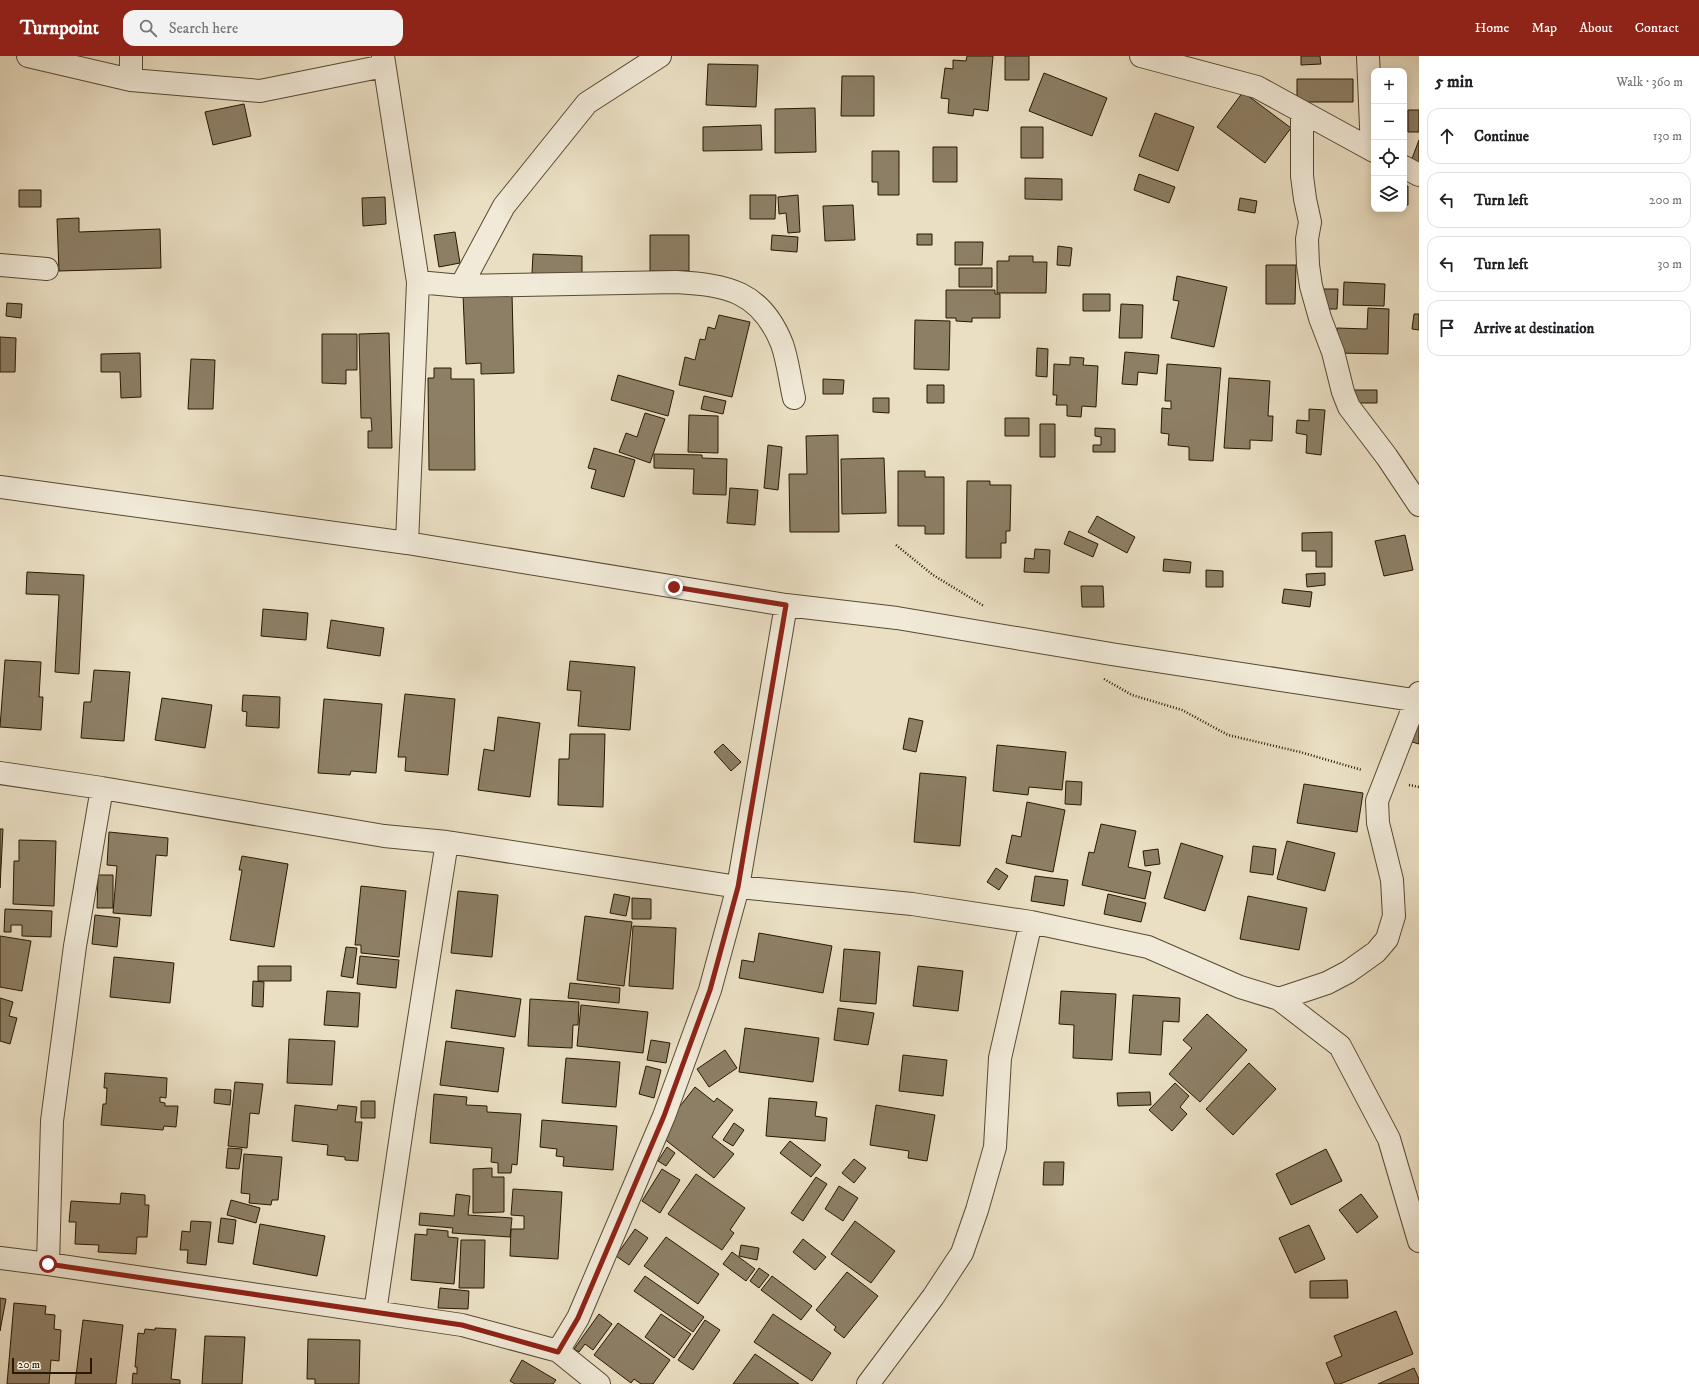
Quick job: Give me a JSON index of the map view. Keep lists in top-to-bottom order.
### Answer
{
  "scale_bar": "20 m",
  "page": {
    "header": "Turnpoint",
    "search": "Search here",
    "nav": [
      "Home",
      "Map",
      "About",
      "Contact"
    ],
    "heading": ["5 min", "Walk · 360 m"],
    "map_buttons": ["+", "−"],
    "list": [
      ["Continue", "130 m"],
      ["Turn left", "200 m"],
      ["Turn left", "30 m"],
      "Arrive at destination"
    ],
    "scale": "20 m"
  }
}
